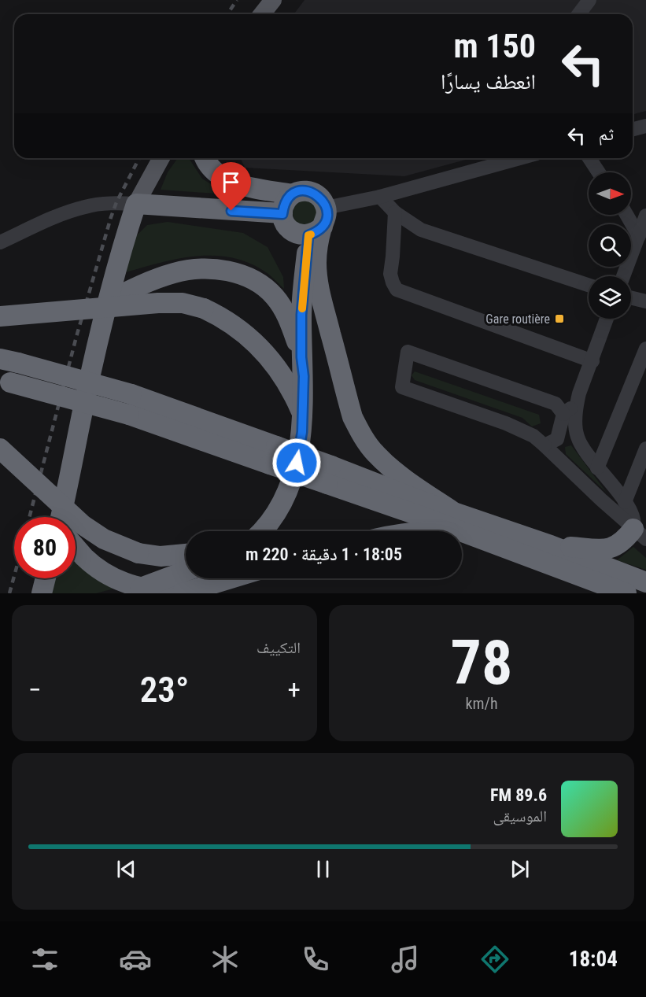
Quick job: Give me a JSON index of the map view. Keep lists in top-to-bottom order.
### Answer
{
  "places": {
    "transit": ["Gare routière"]
  },
  "north": "right",
  "page": {
    "turn": ["150 m", "انعطف يسارًا"],
    "then": "ثم",
    "limit": "80",
    "trip": "18:05 · 1 دقيقة · 220 m",
    "tile": [
      ["78", "km/h"],
      "التكييف"
    ],
    "heat": ["−", "23°", "+"],
    "song": ["89.6 FM", "الموسيقى"],
    "tabs": "18:04"
  }
}
